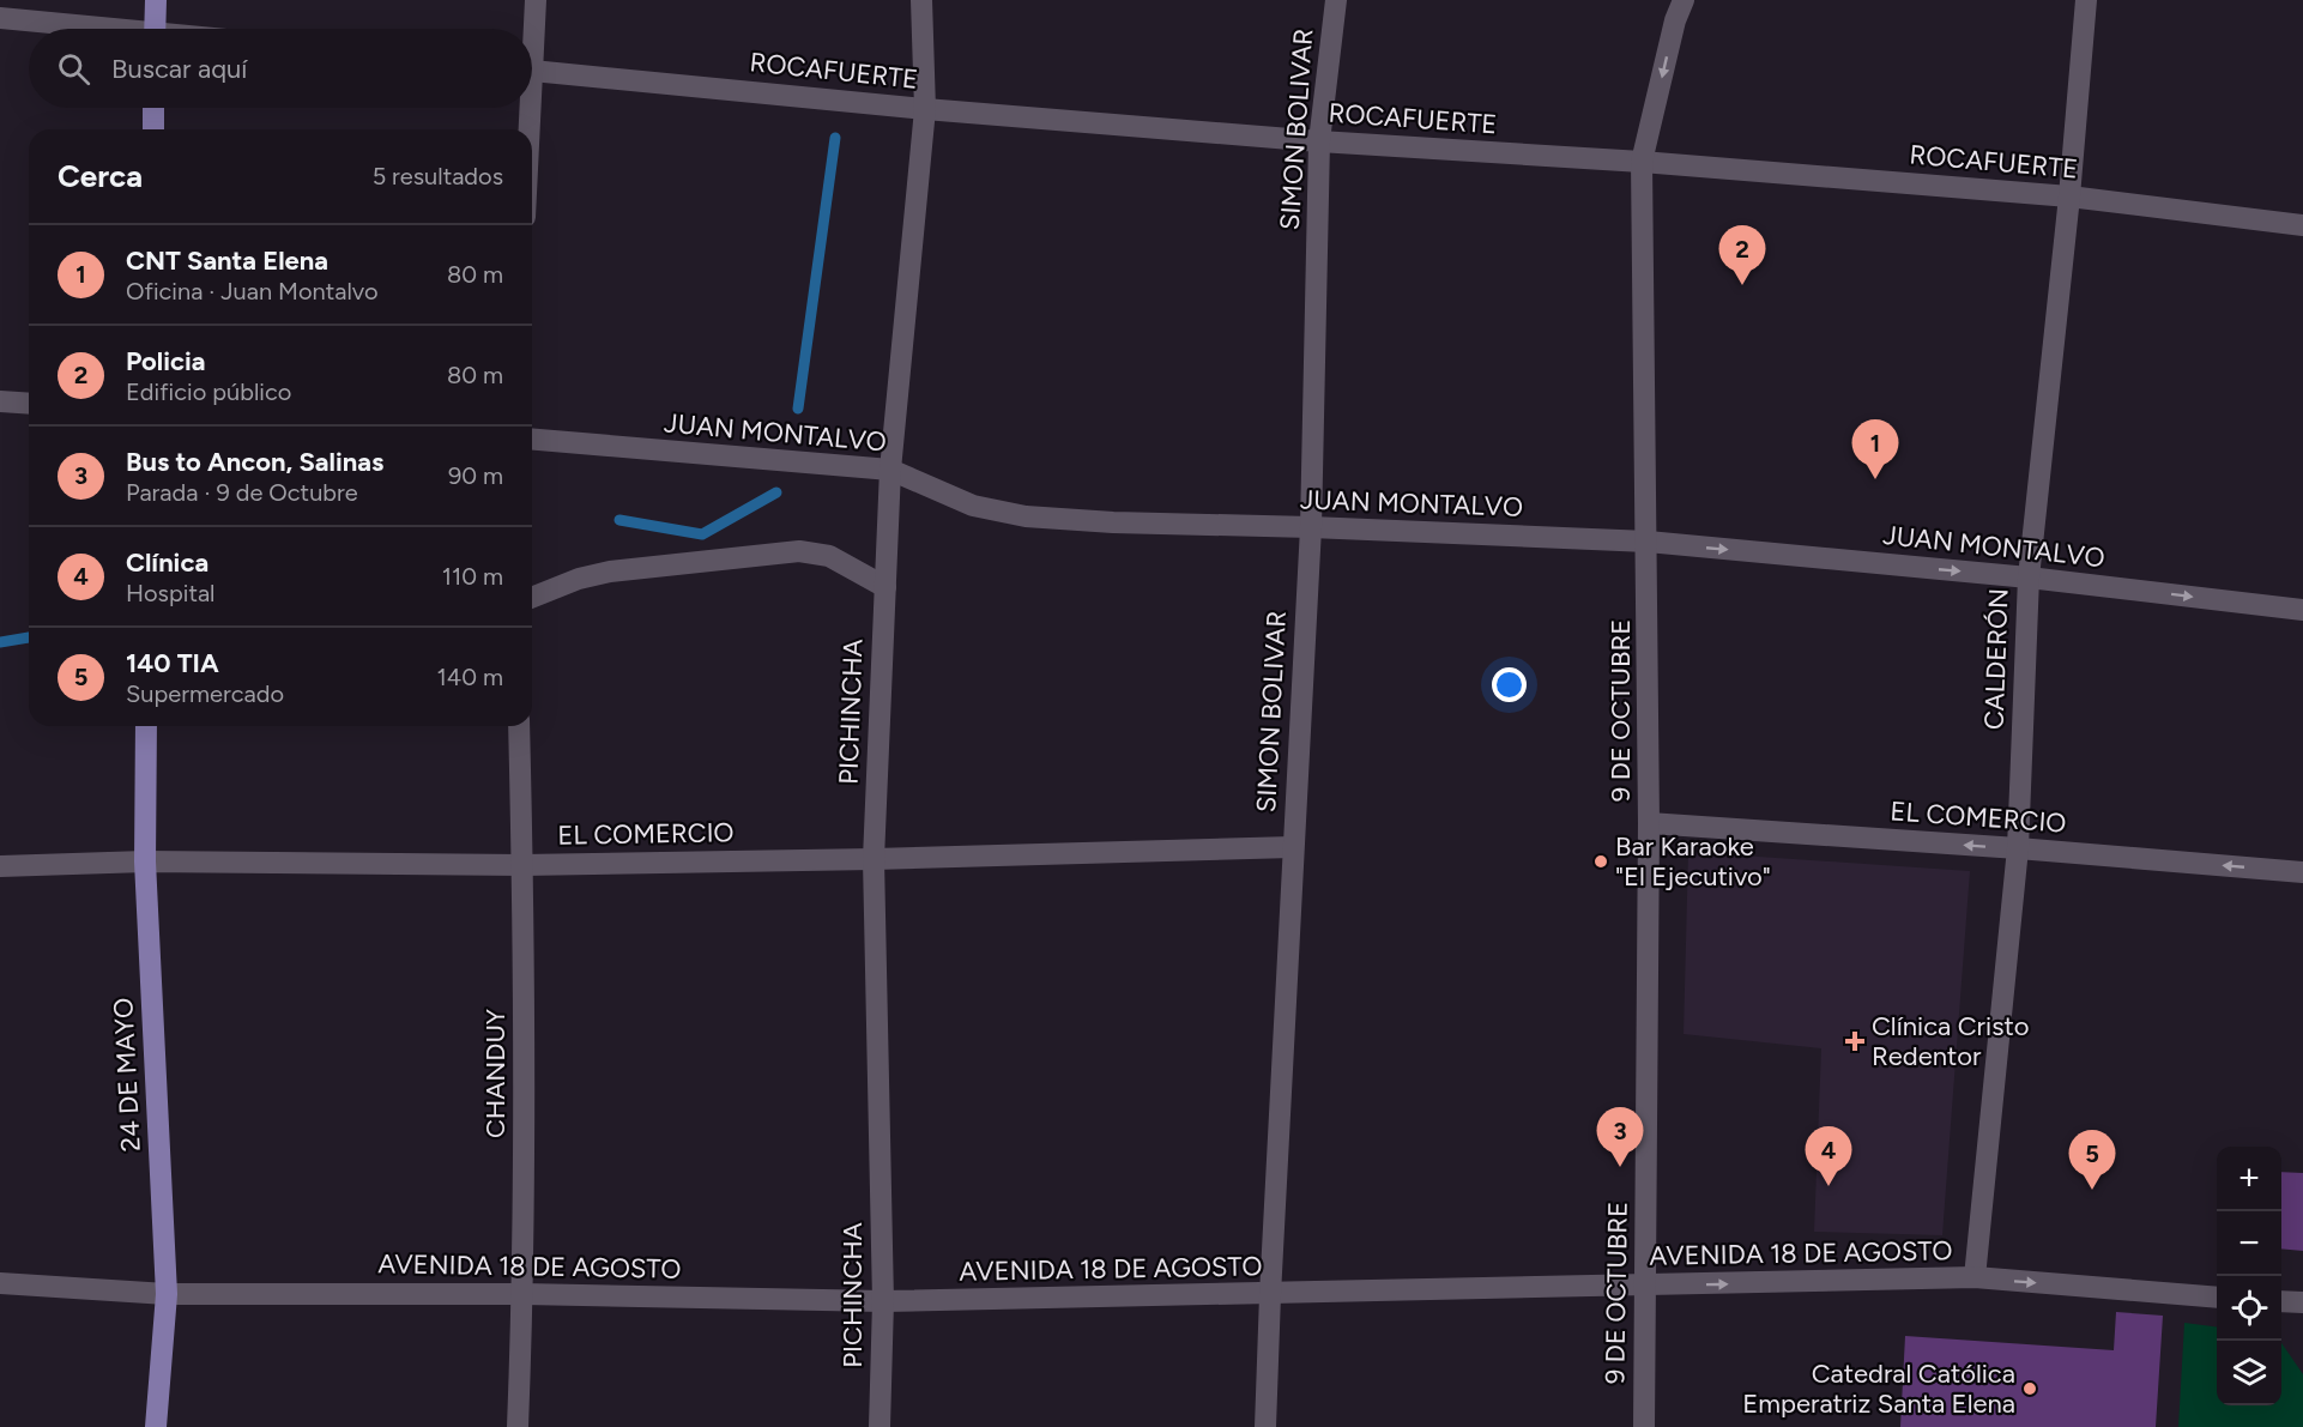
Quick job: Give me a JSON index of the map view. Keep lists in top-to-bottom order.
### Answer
{
  "streets": {
    "main road": ["24 DE MAYO"],
    "street": [
      "ROCAFUERTE",
      "SIMON BOLIVAR",
      "JUAN MONTALVO",
      "CALDERÓN",
      "9 DE OCTUBRE",
      "PICHINCHA",
      "EL COMERCIO",
      "CHANDUY",
      "AVENIDA 18 DE AGOSTO"
    ]
  },
  "crossings": [
    ["ROCAFUERTE", "SIMON BOLIVAR"],
    ["ROCAFUERTE", "CALDERÓN"],
    ["ROCAFUERTE", "9 DE OCTUBRE"],
    ["ROCAFUERTE", "PICHINCHA"],
    ["SIMON BOLIVAR", "JUAN MONTALVO"],
    ["SIMON BOLIVAR", "EL COMERCIO"],
    ["SIMON BOLIVAR", "AVENIDA 18 DE AGOSTO"],
    ["JUAN MONTALVO", "CALDERÓN"],
    ["JUAN MONTALVO", "9 DE OCTUBRE"],
    ["JUAN MONTALVO", "PICHINCHA"],
    ["CALDERÓN", "EL COMERCIO"],
    ["CALDERÓN", "AVENIDA 18 DE AGOSTO"],
    ["9 DE OCTUBRE", "EL COMERCIO"],
    ["9 DE OCTUBRE", "AVENIDA 18 DE AGOSTO"],
    ["PICHINCHA", "EL COMERCIO"],
    ["PICHINCHA", "AVENIDA 18 DE AGOSTO"],
    ["EL COMERCIO", "CHANDUY"],
    ["EL COMERCIO", "24 DE MAYO"],
    ["CHANDUY", "AVENIDA 18 DE AGOSTO"],
    ["24 DE MAYO", "AVENIDA 18 DE AGOSTO"]
  ],
  "one_way": ["JUAN MONTALVO"],
  "places": {
    "other": ["Bar Karaoke \"El Ejecutivo\"", "Catedral Católica Emperatriz Santa Elena"],
    "health": ["Clínica Cristo Redentor"]
  },
  "page": {
    "search": "Buscar aquí",
    "heading": ["Cerca", "5 resultados"],
    "list": [
      {
        "mark": "1",
        "name": "CNT Santa Elena",
        "note": "Oficina · Juan Montalvo",
        "value": "80 m"
      },
      {
        "mark": "2",
        "name": "Policia",
        "note": "Edificio público",
        "value": "80 m"
      },
      {
        "mark": "3",
        "name": "Bus to Ancon, Salinas",
        "note": "Parada · 9 de Octubre",
        "value": "90 m"
      },
      {
        "mark": "4",
        "name": "Clínica",
        "note": "Hospital",
        "value": "110 m"
      },
      {
        "mark": "5",
        "name": "140 TIA",
        "note": "Supermercado",
        "value": "140 m"
      }
    ],
    "pins": [
      "2",
      "1",
      "3",
      "4",
      "5"
    ],
    "map_buttons": ["+", "−"]
  }
}
